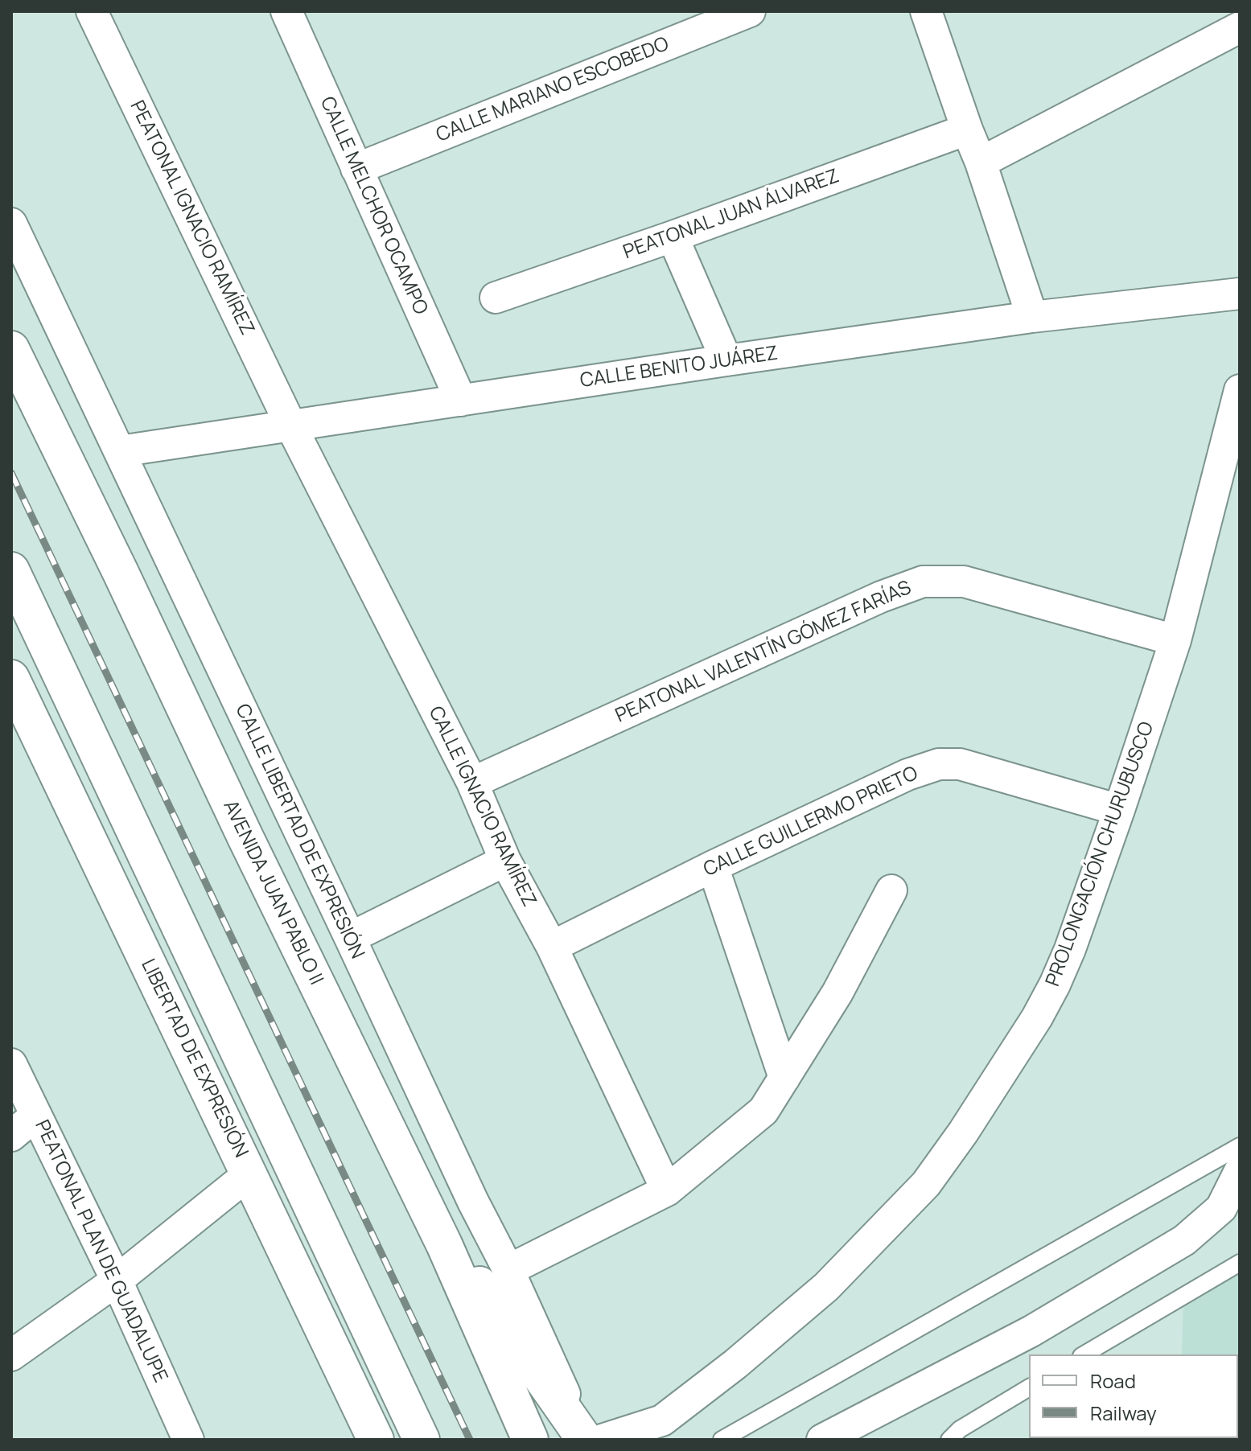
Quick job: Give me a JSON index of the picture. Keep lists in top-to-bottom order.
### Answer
{
  "streets": {
    "main road": ["AVENIDA JUAN PABLO II", "LIBERTAD DE EXPRESIÓN"],
    "street": [
      "CALLE MARIANO ESCOBEDO",
      "CALLE MELCHOR OCAMPO",
      "PEATONAL JUAN ÁLVAREZ",
      "PEATONAL IGNACIO RAMÍREZ",
      "CALLE BENITO JUÁREZ",
      "PEATONAL VALENTÍN GÓMEZ FARÍAS",
      "CALLE IGNACIO RAMÍREZ",
      "CALLE GUILLERMO PRIETO",
      "CALLE LIBERTAD DE EXPRESIÓN",
      "PROLONGACIÓN CHURUBUSCO",
      "PEATONAL PLAN DE GUADALUPE"
    ]
  },
  "crossings": [
    ["CALLE MARIANO ESCOBEDO", "CALLE MELCHOR OCAMPO"],
    ["CALLE MELCHOR OCAMPO", "CALLE BENITO JUÁREZ"],
    ["PEATONAL IGNACIO RAMÍREZ", "CALLE BENITO JUÁREZ"],
    ["PEATONAL IGNACIO RAMÍREZ", "CALLE IGNACIO RAMÍREZ"],
    ["CALLE BENITO JUÁREZ", "CALLE IGNACIO RAMÍREZ"],
    ["CALLE BENITO JUÁREZ", "CALLE LIBERTAD DE EXPRESIÓN"],
    ["PEATONAL VALENTÍN GÓMEZ FARÍAS", "CALLE IGNACIO RAMÍREZ"],
    ["PEATONAL VALENTÍN GÓMEZ FARÍAS", "PROLONGACIÓN CHURUBUSCO"],
    ["CALLE IGNACIO RAMÍREZ", "CALLE GUILLERMO PRIETO"],
    ["CALLE GUILLERMO PRIETO", "PROLONGACIÓN CHURUBUSCO"]
  ],
  "legend": ["Road", "Railway"]
}
